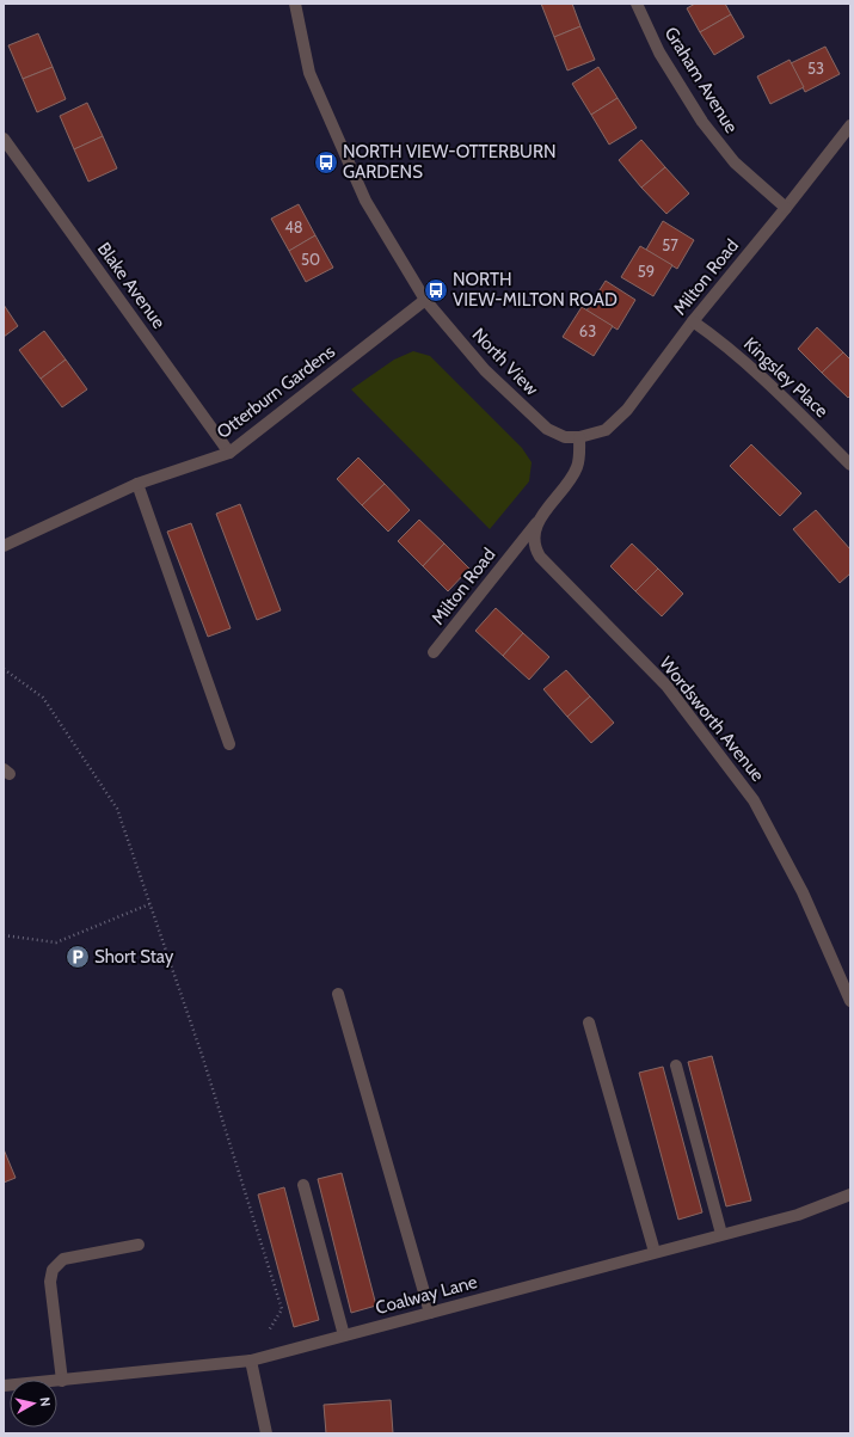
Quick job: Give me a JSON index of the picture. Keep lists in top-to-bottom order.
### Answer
{
  "streets": {
    "street": [
      "Graham Avenue",
      "Milton Road",
      "Blake Avenue",
      "North View",
      "Kingsley Place",
      "Otterburn Gardens",
      "Wordsworth Avenue",
      "Coalway Lane"
    ]
  },
  "crossings": [
    ["Graham Avenue", "Milton Road"],
    ["Milton Road", "North View"],
    ["Milton Road", "Kingsley Place"],
    ["Milton Road", "Wordsworth Avenue"],
    ["Blake Avenue", "Otterburn Gardens"],
    ["North View", "Otterburn Gardens"]
  ],
  "places": {
    "bus stop": ["NORTH VIEW-OTTERBURN GARDENS", "NORTH VIEW-MILTON ROAD"],
    "parking": ["Short Stay"]
  },
  "house_numbers": [
    "53",
    "48",
    "57",
    "50",
    "59",
    "63"
  ],
  "north": "right"
}
